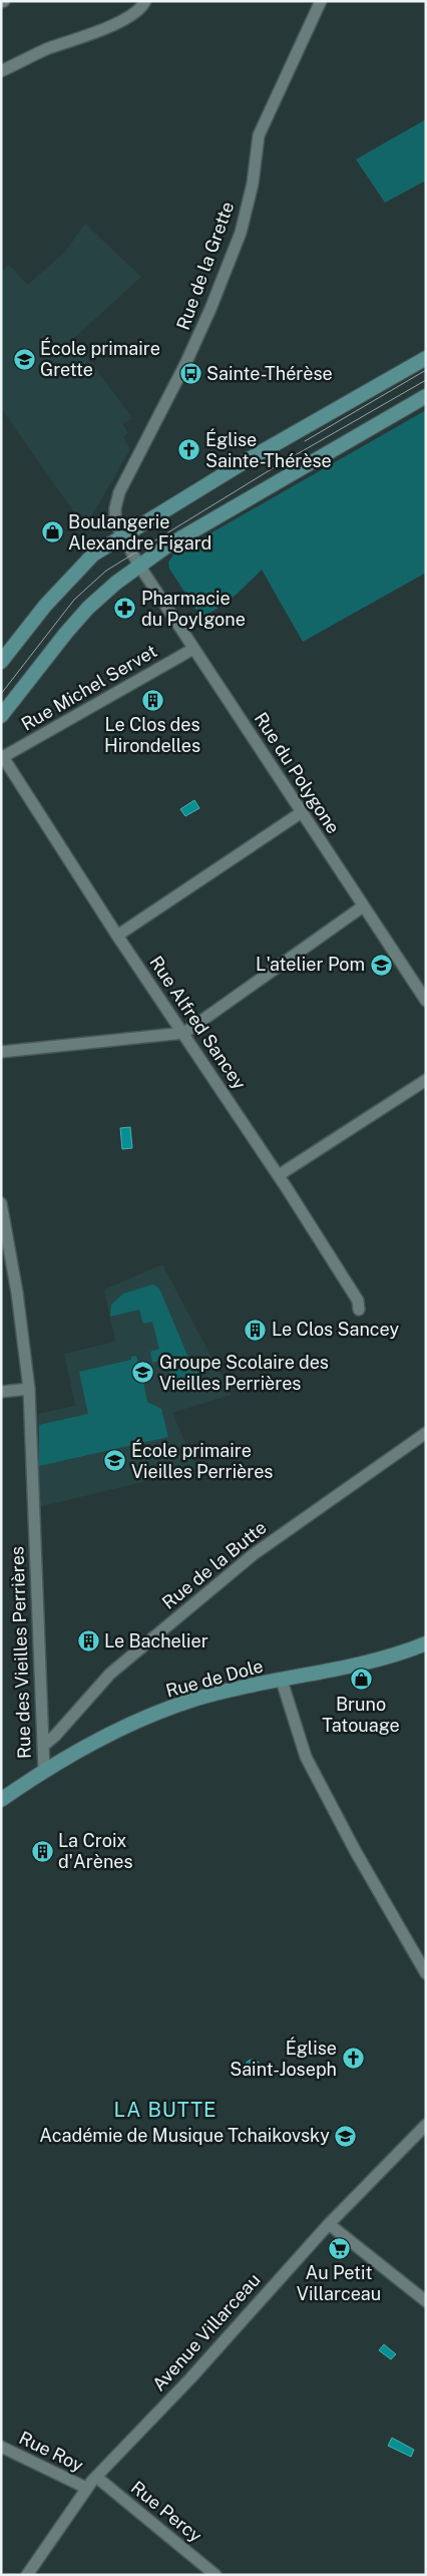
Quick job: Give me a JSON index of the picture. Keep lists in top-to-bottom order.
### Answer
{
  "streets": {
    "main road": ["Rue de Dole"],
    "street": [
      "Rue de la Grette",
      "Rue Michel Servet",
      "Rue du Polygone",
      "Rue Alfred Sancey",
      "Rue de la Butte",
      "Rue des Vieilles Perrières",
      "Avenue Villarceau",
      "Rue Roy",
      "Rue Percy"
    ]
  },
  "crossings": [
    ["Rue de la Grette", "Rue du Polygone"],
    ["Rue Michel Servet", "Rue du Polygone"],
    ["Rue Michel Servet", "Rue Alfred Sancey"],
    ["Rue de la Butte", "Rue des Vieilles Perrières"],
    ["Rue des Vieilles Perrières", "Rue de Dole"],
    ["Avenue Villarceau", "Rue Roy"],
    ["Avenue Villarceau", "Rue Percy"]
  ],
  "districts": ["LA BUTTE"],
  "places": {
    "school or university": [
      "École primaire Grette",
      "L'atelier Pom",
      "Groupe Scolaire des Vieilles Perrières",
      "École primaire Vieilles Perrières",
      "Académie de Musique Tchaikovsky"
    ],
    "bus stop": ["Sainte-Thérèse"],
    "church": ["Église Sainte-Thérèse", "Église Saint-Joseph"],
    "shop": ["Boulangerie Alexandre Figard", "Bruno Tatouage"],
    "pharmacy": ["Pharmacie du Poylgone"],
    "building": [
      "Le Clos des Hirondelles",
      "Le Clos Sancey",
      "Le Bachelier",
      "La Croix d'Arènes"
    ],
    "supermarket": ["Au Petit Villarceau"]
  }
}
